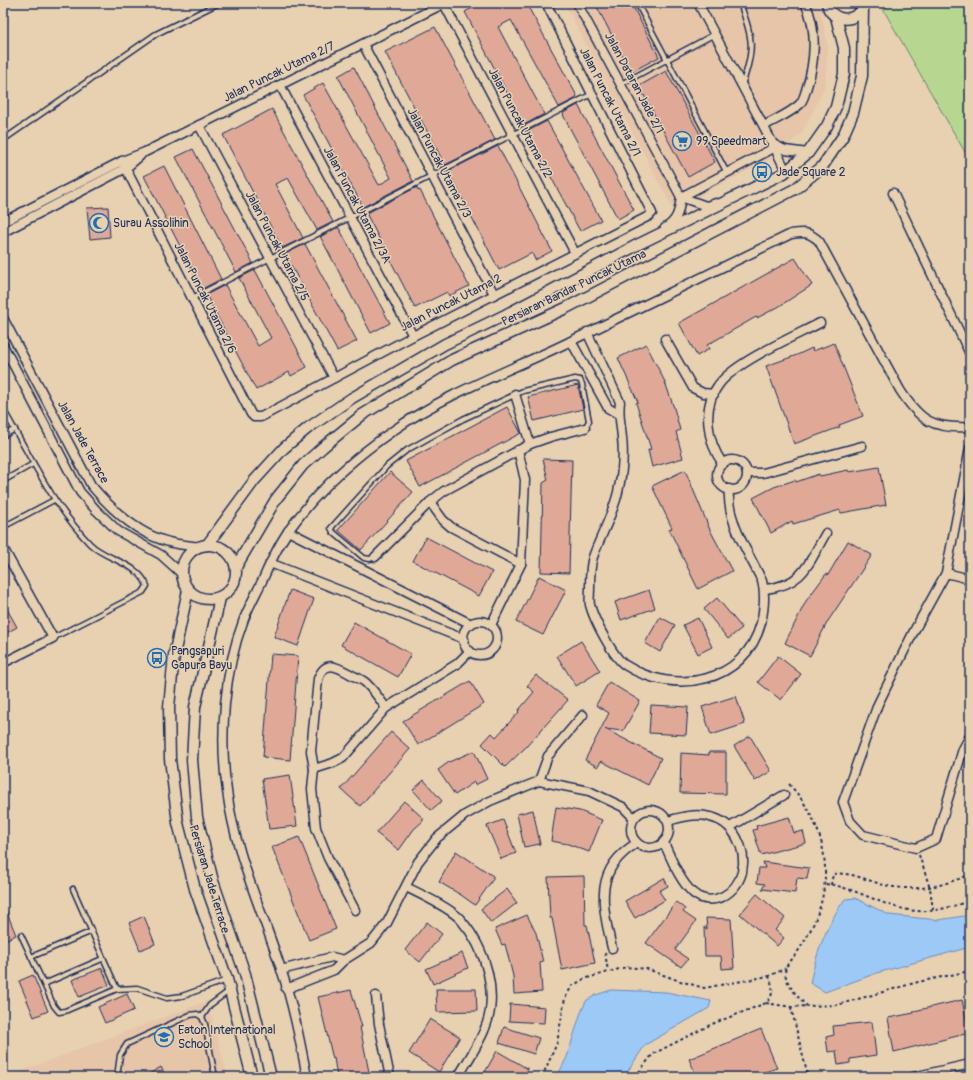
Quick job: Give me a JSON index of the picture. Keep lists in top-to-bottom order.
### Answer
{
  "streets": {
    "street": [
      "Jalan Puncak Utama 2/7",
      "Jalan Dataran Jade 2/1",
      "Jalan Puncak Utama 2/1",
      "Jalan Puncak Utama 2/2",
      "Jalan Puncak Utama 2/3",
      "Jalan Puncak Utama 2/3A",
      "Jalan Puncak Utama 2/5",
      "Persiaran Bandar Puncak Utama",
      "Jalan Puncak Utama 2/6",
      "Jalan Puncak Utama 2",
      "Jalan Jade Terrace",
      "Persiaran Jade Terrace"
    ]
  },
  "crossings": [
    ["Jalan Puncak Utama 2/7", "Jalan Puncak Utama 2/2"],
    ["Jalan Puncak Utama 2/7", "Jalan Puncak Utama 2/3"],
    ["Jalan Puncak Utama 2/7", "Jalan Puncak Utama 2/3A"],
    ["Jalan Puncak Utama 2/7", "Jalan Puncak Utama 2/5"],
    ["Jalan Puncak Utama 2/7", "Jalan Puncak Utama 2/6"],
    ["Jalan Puncak Utama 2/1", "Jalan Puncak Utama 2"],
    ["Jalan Puncak Utama 2/2", "Jalan Puncak Utama 2"],
    ["Jalan Puncak Utama 2/3", "Jalan Puncak Utama 2"],
    ["Jalan Puncak Utama 2/3A", "Jalan Puncak Utama 2"],
    ["Jalan Puncak Utama 2/5", "Jalan Puncak Utama 2"],
    ["Persiaran Bandar Puncak Utama", "Jalan Jade Terrace"],
    ["Persiaran Bandar Puncak Utama", "Persiaran Jade Terrace"],
    ["Jalan Puncak Utama 2/6", "Jalan Puncak Utama 2"],
    ["Jalan Jade Terrace", "Persiaran Jade Terrace"]
  ],
  "places": {
    "supermarket": ["99 Speedmart"],
    "bus stop": ["Jade Square 2", "Pangsapuri Gapura Bayu"],
    "mosque": ["Surau Assolihin"],
    "school or university": ["Eaton International School"]
  }
}
